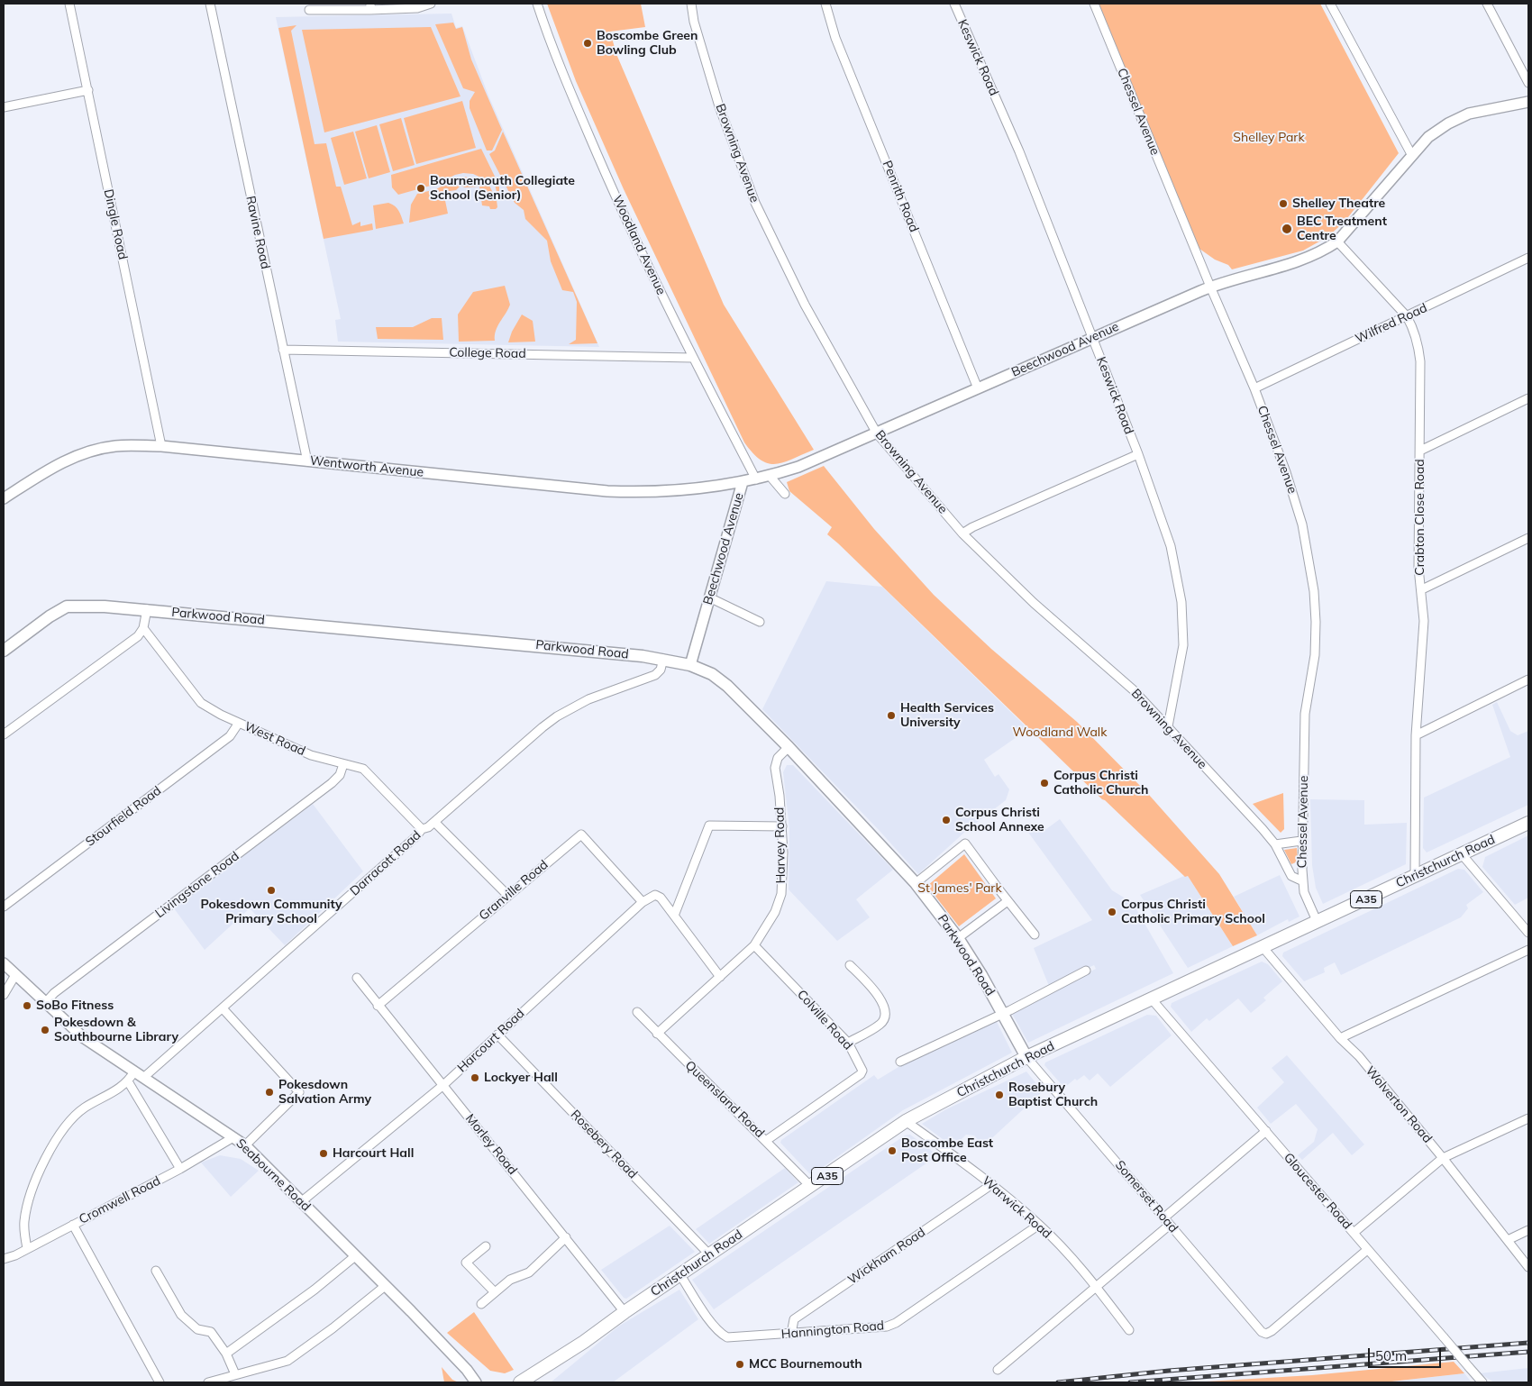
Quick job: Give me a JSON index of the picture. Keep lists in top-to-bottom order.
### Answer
{
  "streets": {
    "main road": ["Parkwood Road", "Christchurch Road", "A35"],
    "street": [
      "Keswick Road",
      "Chessel Avenue",
      "Browning Avenue",
      "Penrith Road",
      "Dingle Road",
      "Ravine Road",
      "Woodland Avenue",
      "Wilfred Road",
      "Beechwood Avenue",
      "College Road",
      "Wentworth Avenue",
      "Crabton Close Road",
      "West Road",
      "Stourfield Road",
      "Harvey Road",
      "Darracott Road",
      "Livingstone Road",
      "Granville Road",
      "Colville Road",
      "Harcourt Road",
      "Queensland Road",
      "Wolverton Road",
      "Morley Road",
      "Rosebery Road",
      "Seabourne Road",
      "Gloucester Road",
      "Somerset Road",
      "Cromwell Road",
      "Warwick Road",
      "Wickham Road",
      "Hannington Road"
    ]
  },
  "crossings": [
    ["Keswick Road", "Browning Avenue"],
    ["Keswick Road", "Beechwood Avenue"],
    ["Chessel Avenue", "Browning Avenue"],
    ["Chessel Avenue", "Wilfred Road"],
    ["Chessel Avenue", "Beechwood Avenue"],
    ["Chessel Avenue", "Christchurch Road"],
    ["Browning Avenue", "Beechwood Avenue"],
    ["Penrith Road", "Beechwood Avenue"],
    ["Dingle Road", "Wentworth Avenue"],
    ["Ravine Road", "College Road"],
    ["Ravine Road", "Wentworth Avenue"],
    ["Woodland Avenue", "Beechwood Avenue"],
    ["Woodland Avenue", "College Road"],
    ["Wilfred Road", "Crabton Close Road"],
    ["Beechwood Avenue", "Wentworth Avenue"],
    ["Beechwood Avenue", "Crabton Close Road"],
    ["Beechwood Avenue", "Parkwood Road"],
    ["Crabton Close Road", "Christchurch Road"],
    ["Parkwood Road", "Harvey Road"],
    ["Parkwood Road", "Christchurch Road"],
    ["Parkwood Road", "Darracott Road"],
    ["Parkwood Road", "Somerset Road"],
    ["West Road", "Stourfield Road"],
    ["West Road", "Darracott Road"],
    ["West Road", "Livingstone Road"],
    ["Harvey Road", "Colville Road"],
    ["Harvey Road", "Queensland Road"],
    ["Christchurch Road", "Queensland Road"],
    ["Christchurch Road", "Wolverton Road"],
    ["Christchurch Road", "Morley Road"],
    ["Christchurch Road", "Rosebery Road"],
    ["Christchurch Road", "Gloucester Road"],
    ["Christchurch Road", "Somerset Road"],
    ["Christchurch Road", "Warwick Road"],
    ["Christchurch Road", "Hannington Road"],
    ["Darracott Road", "Seabourne Road"],
    ["Livingstone Road", "Seabourne Road"],
    ["Granville Road", "Harcourt Road"],
    ["Granville Road", "Morley Road"],
    ["Colville Road", "Queensland Road"],
    ["Harcourt Road", "Morley Road"],
    ["Harcourt Road", "Rosebery Road"],
    ["Harcourt Road", "Seabourne Road"],
    ["Seabourne Road", "Cromwell Road"],
    ["Gloucester Road", "Somerset Road"],
    ["Warwick Road", "Wickham Road"],
    ["Warwick Road", "Hannington Road"],
    ["Wickham Road", "Hannington Road"]
  ],
  "parks": ["Shelley Park", "Woodland Walk", "St James' Park"],
  "places": [
    "Boscombe Green Bowling Club",
    "Bournemouth Collegiate School (Senior)",
    "Shelley Theatre",
    "BEC Treatment Centre",
    "Health Services University",
    "Corpus Christi Catholic Church",
    "Corpus Christi School Annexe",
    "Pokesdown Community Primary School",
    "Corpus Christi Catholic Primary School",
    "SoBo Fitness",
    "Pokesdown & Southbourne Library",
    "Lockyer Hall",
    "Pokesdown Salvation Army",
    "Rosebury Baptist Church",
    "Boscombe East Post Office",
    "Harcourt Hall",
    "MCC Bournemouth"
  ],
  "scale_bar": "50 m"
}
